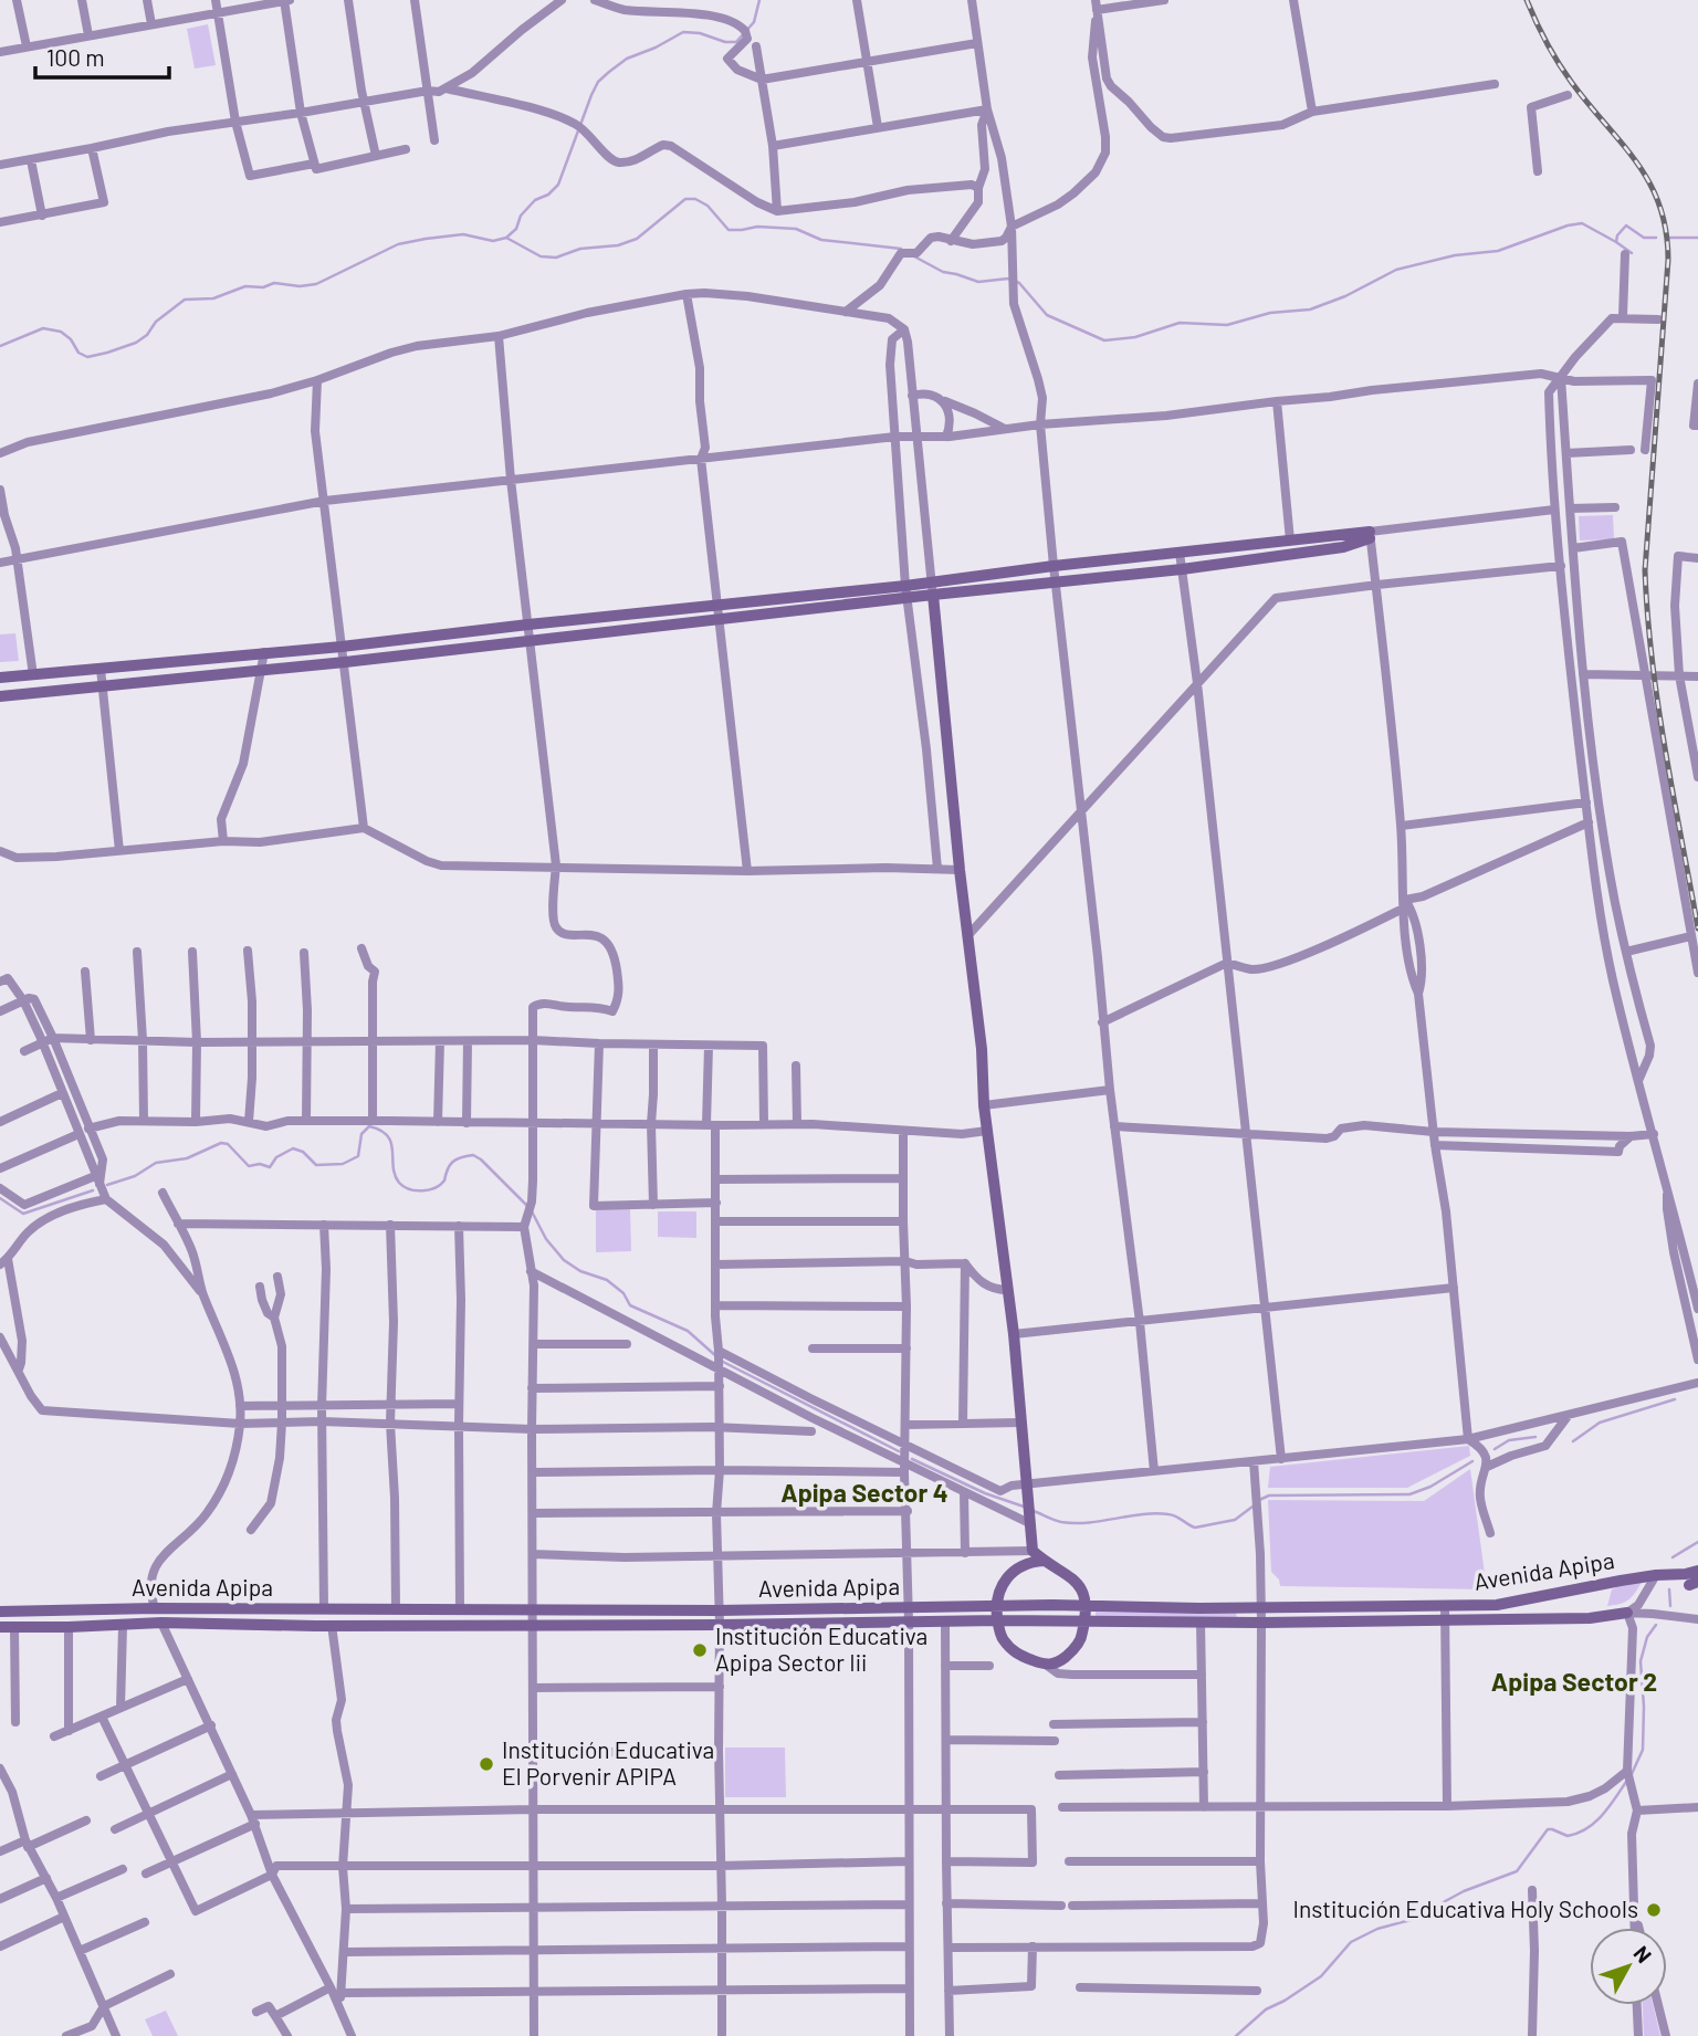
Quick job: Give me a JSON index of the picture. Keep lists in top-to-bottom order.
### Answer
{
  "streets": {
    "street": ["Avenida Apipa"]
  },
  "districts": ["Apipa Sector 4", "Apipa Sector 2"],
  "places": ["Institución Educativa Apipa Sector Iii", "Institución Educativa El Porvenir APIPA", "Institución Educativa Holy Schools"],
  "scale_bar": "100 m",
  "north": "top right"
}
